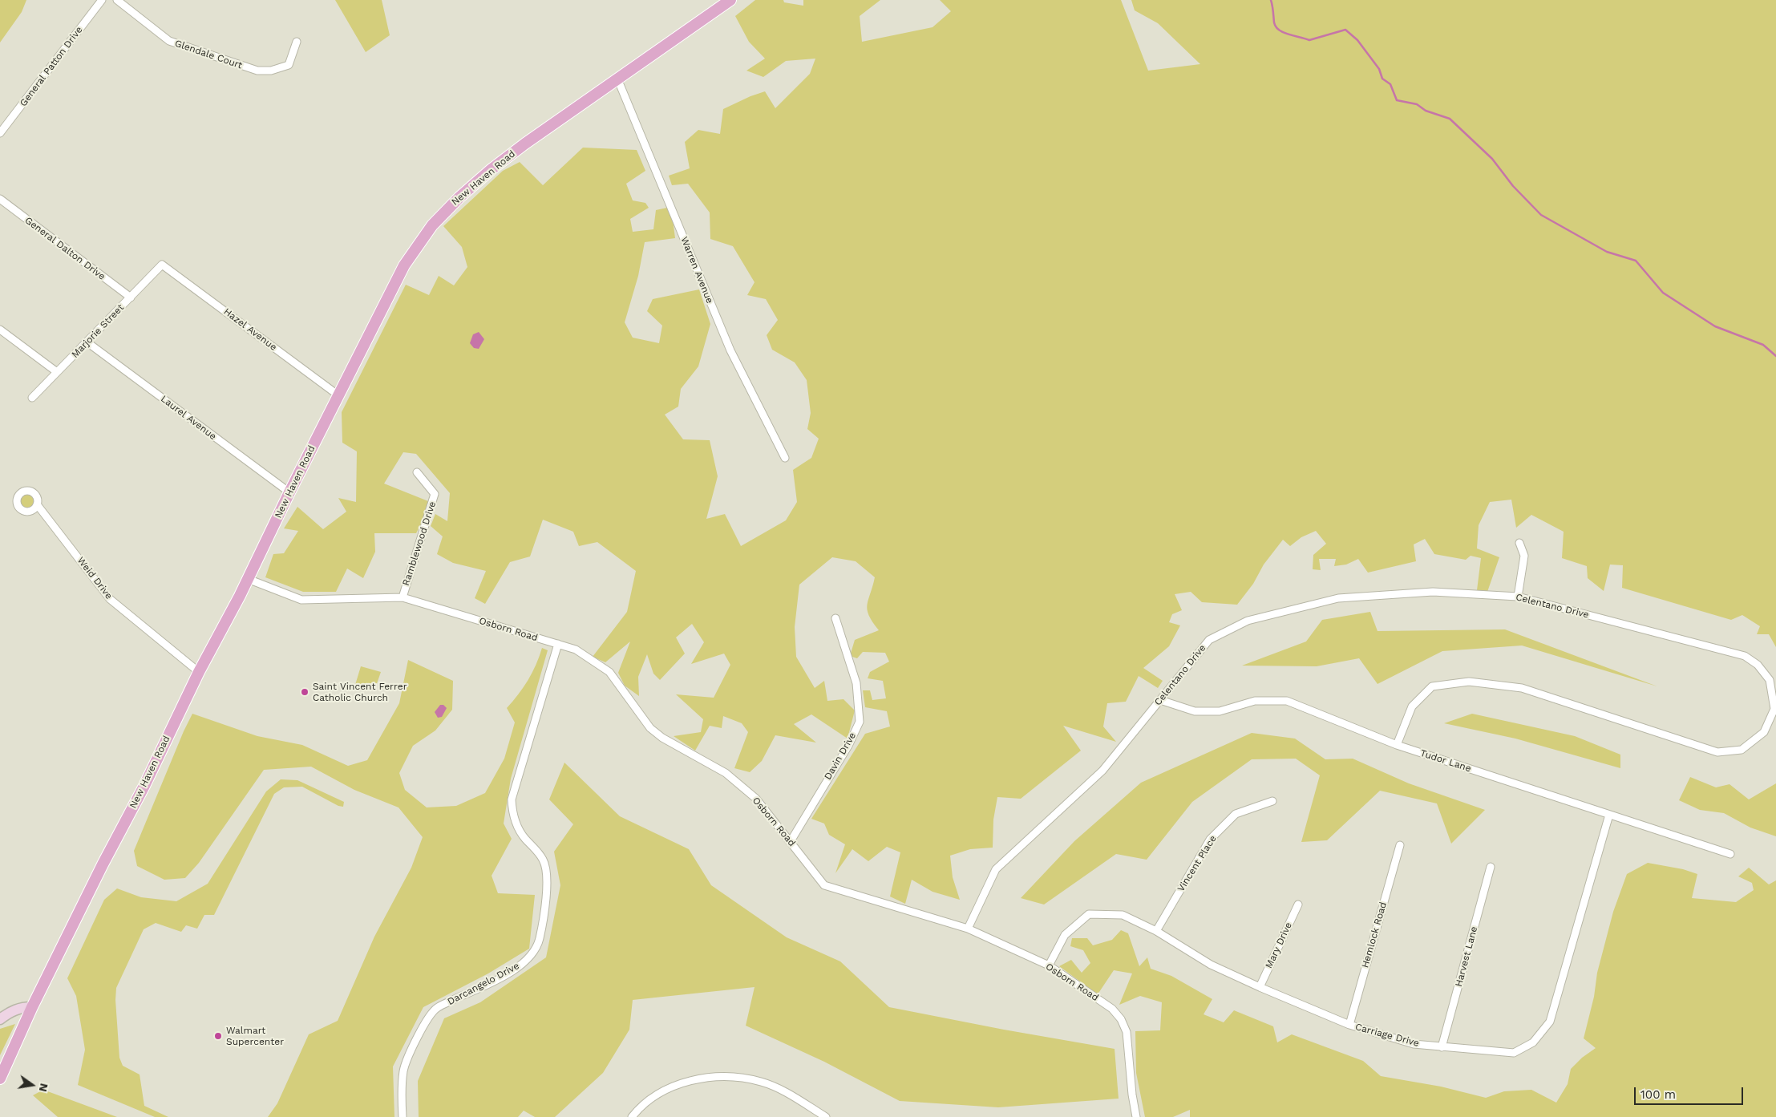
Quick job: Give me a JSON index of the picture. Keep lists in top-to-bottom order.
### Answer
{
  "streets": {
    "main road": ["New Haven Road"],
    "street": [
      "Glendale Court",
      "General Patton Drive",
      "General Dalton Drive",
      "Warren Avenue",
      "Hazel Avenue",
      "Marjorie Street",
      "Laurel Avenue",
      "Ramblewood Drive",
      "Weid Drive",
      "Celentano Drive",
      "Osborn Road",
      "Davin Drive",
      "Tudor Lane",
      "Vincent Place",
      "Hemlock Road",
      "Mary Drive",
      "Harvest Lane",
      "Darcangelo Drive",
      "Carriage Drive"
    ]
  },
  "crossings": [
    ["New Haven Road", "Warren Avenue"],
    ["New Haven Road", "Hazel Avenue"],
    ["New Haven Road", "Laurel Avenue"],
    ["New Haven Road", "Weid Drive"],
    ["New Haven Road", "Osborn Road"],
    ["General Dalton Drive", "Marjorie Street"],
    ["Hazel Avenue", "Marjorie Street"],
    ["Marjorie Street", "Laurel Avenue"],
    ["Ramblewood Drive", "Osborn Road"],
    ["Celentano Drive", "Osborn Road"],
    ["Celentano Drive", "Tudor Lane"],
    ["Osborn Road", "Davin Drive"],
    ["Osborn Road", "Darcangelo Drive"],
    ["Osborn Road", "Carriage Drive"],
    ["Tudor Lane", "Carriage Drive"],
    ["Vincent Place", "Carriage Drive"],
    ["Hemlock Road", "Carriage Drive"],
    ["Mary Drive", "Carriage Drive"],
    ["Harvest Lane", "Carriage Drive"]
  ],
  "places": ["Saint Vincent Ferrer Catholic Church", "Walmart Supercenter"],
  "scale_bar": "100 m",
  "north": "right"
}
